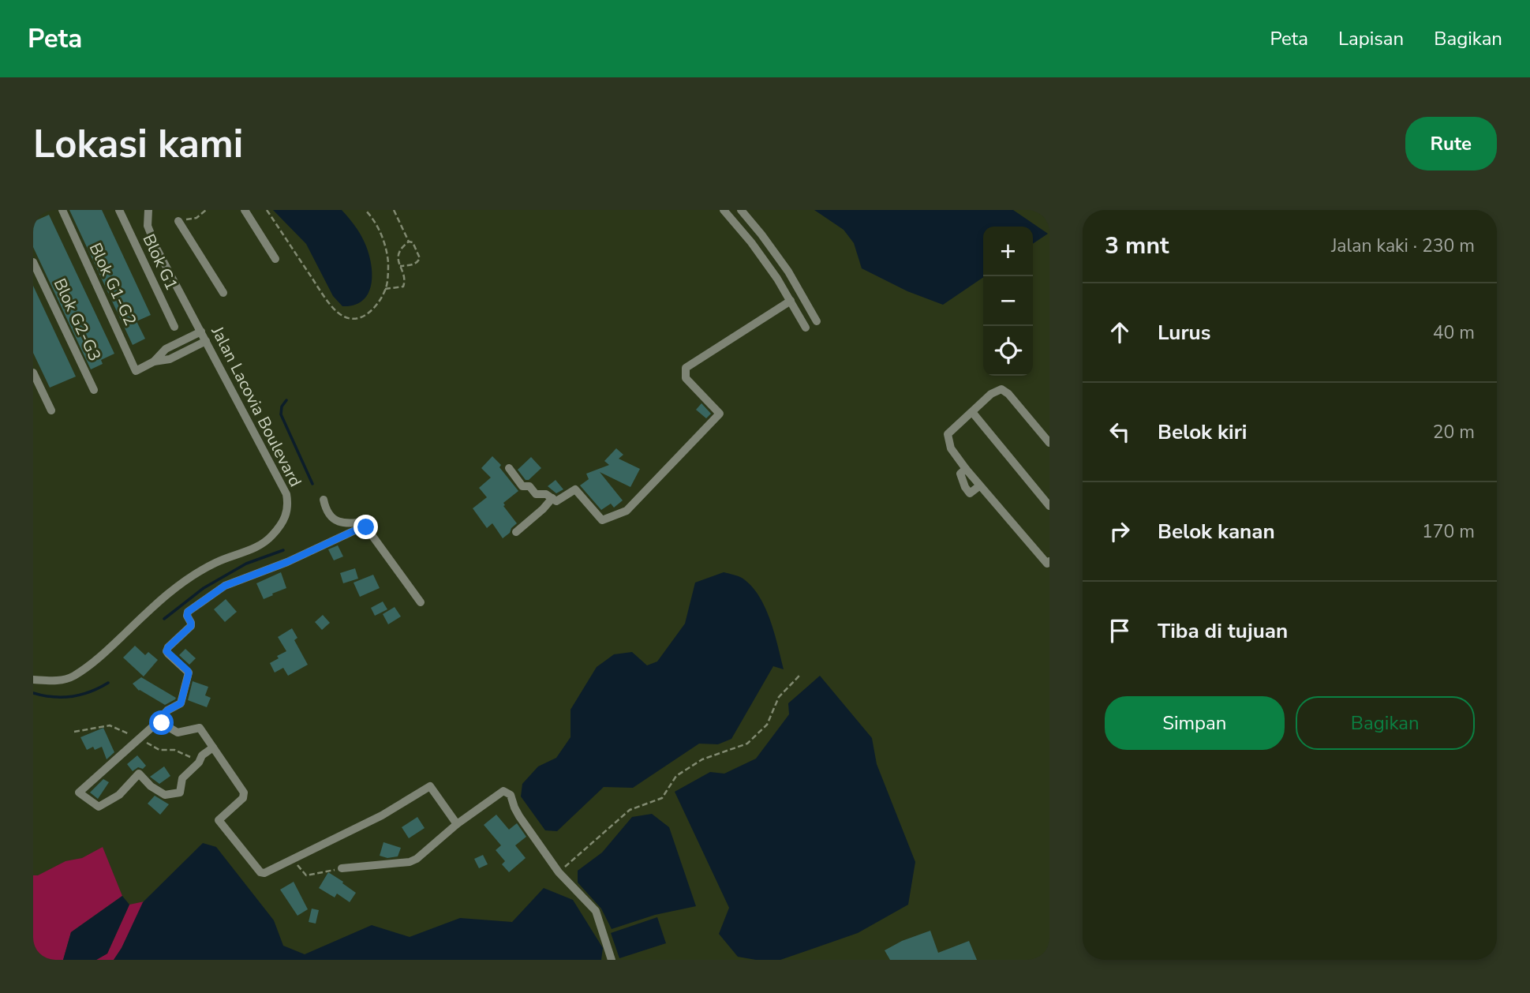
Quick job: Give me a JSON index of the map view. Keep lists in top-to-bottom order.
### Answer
{
  "streets": {
    "street": [
      "Blok G1",
      "Blok G1-G2",
      "Blok G2-G3",
      "Jalan Lacovia Boulevard"
    ]
  },
  "page": {
    "header": "Peta",
    "nav": ["Peta", "Lapisan", "Bagikan"],
    "buttons": [
      "Rute",
      ["Simpan", "Bagikan"]
    ],
    "title": "Lokasi kami",
    "heading": ["3 mnt", "Jalan kaki · 230 m"],
    "map_buttons": ["+", "−"],
    "list": [
      ["Lurus", "40 m"],
      ["Belok kiri", "20 m"],
      ["Belok kanan", "170 m"],
      "Tiba di tujuan"
    ]
  }
}
